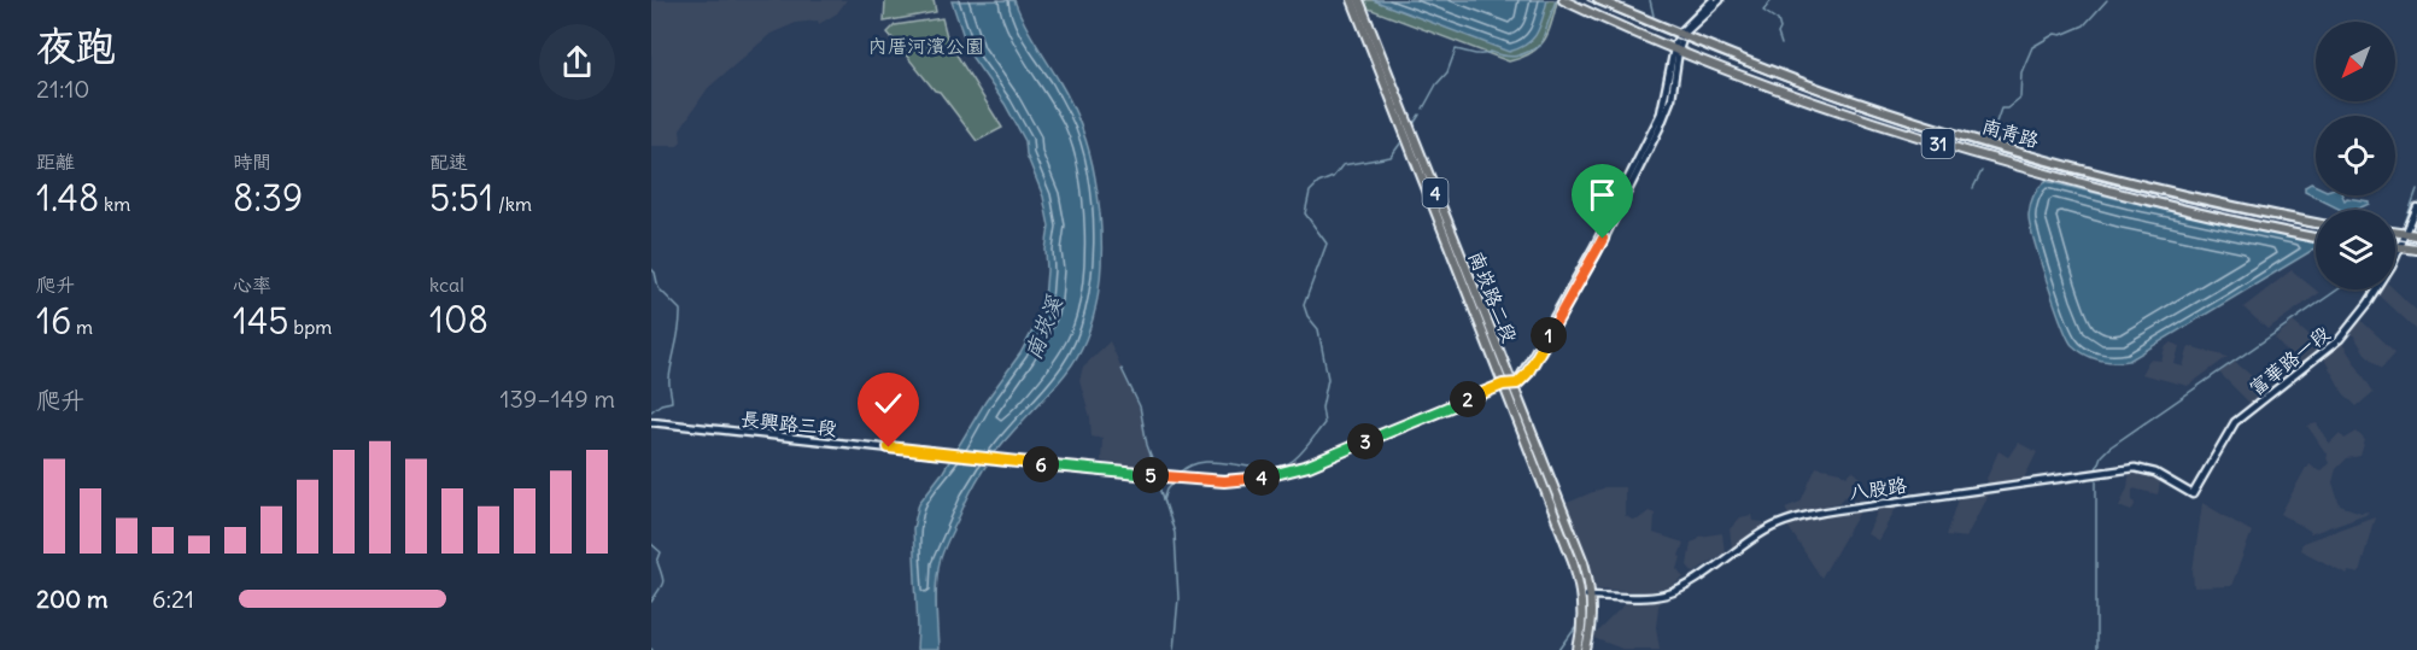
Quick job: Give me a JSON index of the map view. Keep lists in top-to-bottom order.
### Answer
{
  "streets": {
    "main road": [
      "南青路",
      "31",
      "4",
      "南崁路二段"
    ],
    "street": ["富華路一段", "長興路三段", "八股路"]
  },
  "crossings": [
    ["南青路", "31"],
    ["南崁路二段", "長興路三段"],
    ["南崁路二段", "八股路"],
    ["富華路一段", "八股路"]
  ],
  "water": ["南崁溪"],
  "parks": ["內厝河濱公園"],
  "north": "bottom left",
  "page": {
    "heading": ["夜跑", "21:10"],
    "stats": [
      ["距離", "1.48 km"],
      ["時間", "8:39"],
      ["配速", "5:51 /km"],
      ["爬升", "16 m"],
      ["心率", "145 bpm"],
      ["kcal", "108"]
    ],
    "pins": [
      "1",
      "2",
      "3",
      "6",
      "5",
      "4"
    ],
    "chart": ["爬升", "139–149 m"],
    "list": [
      {
        "name": "200 m",
        "note": "6:21"
      }
    ]
  }
}
